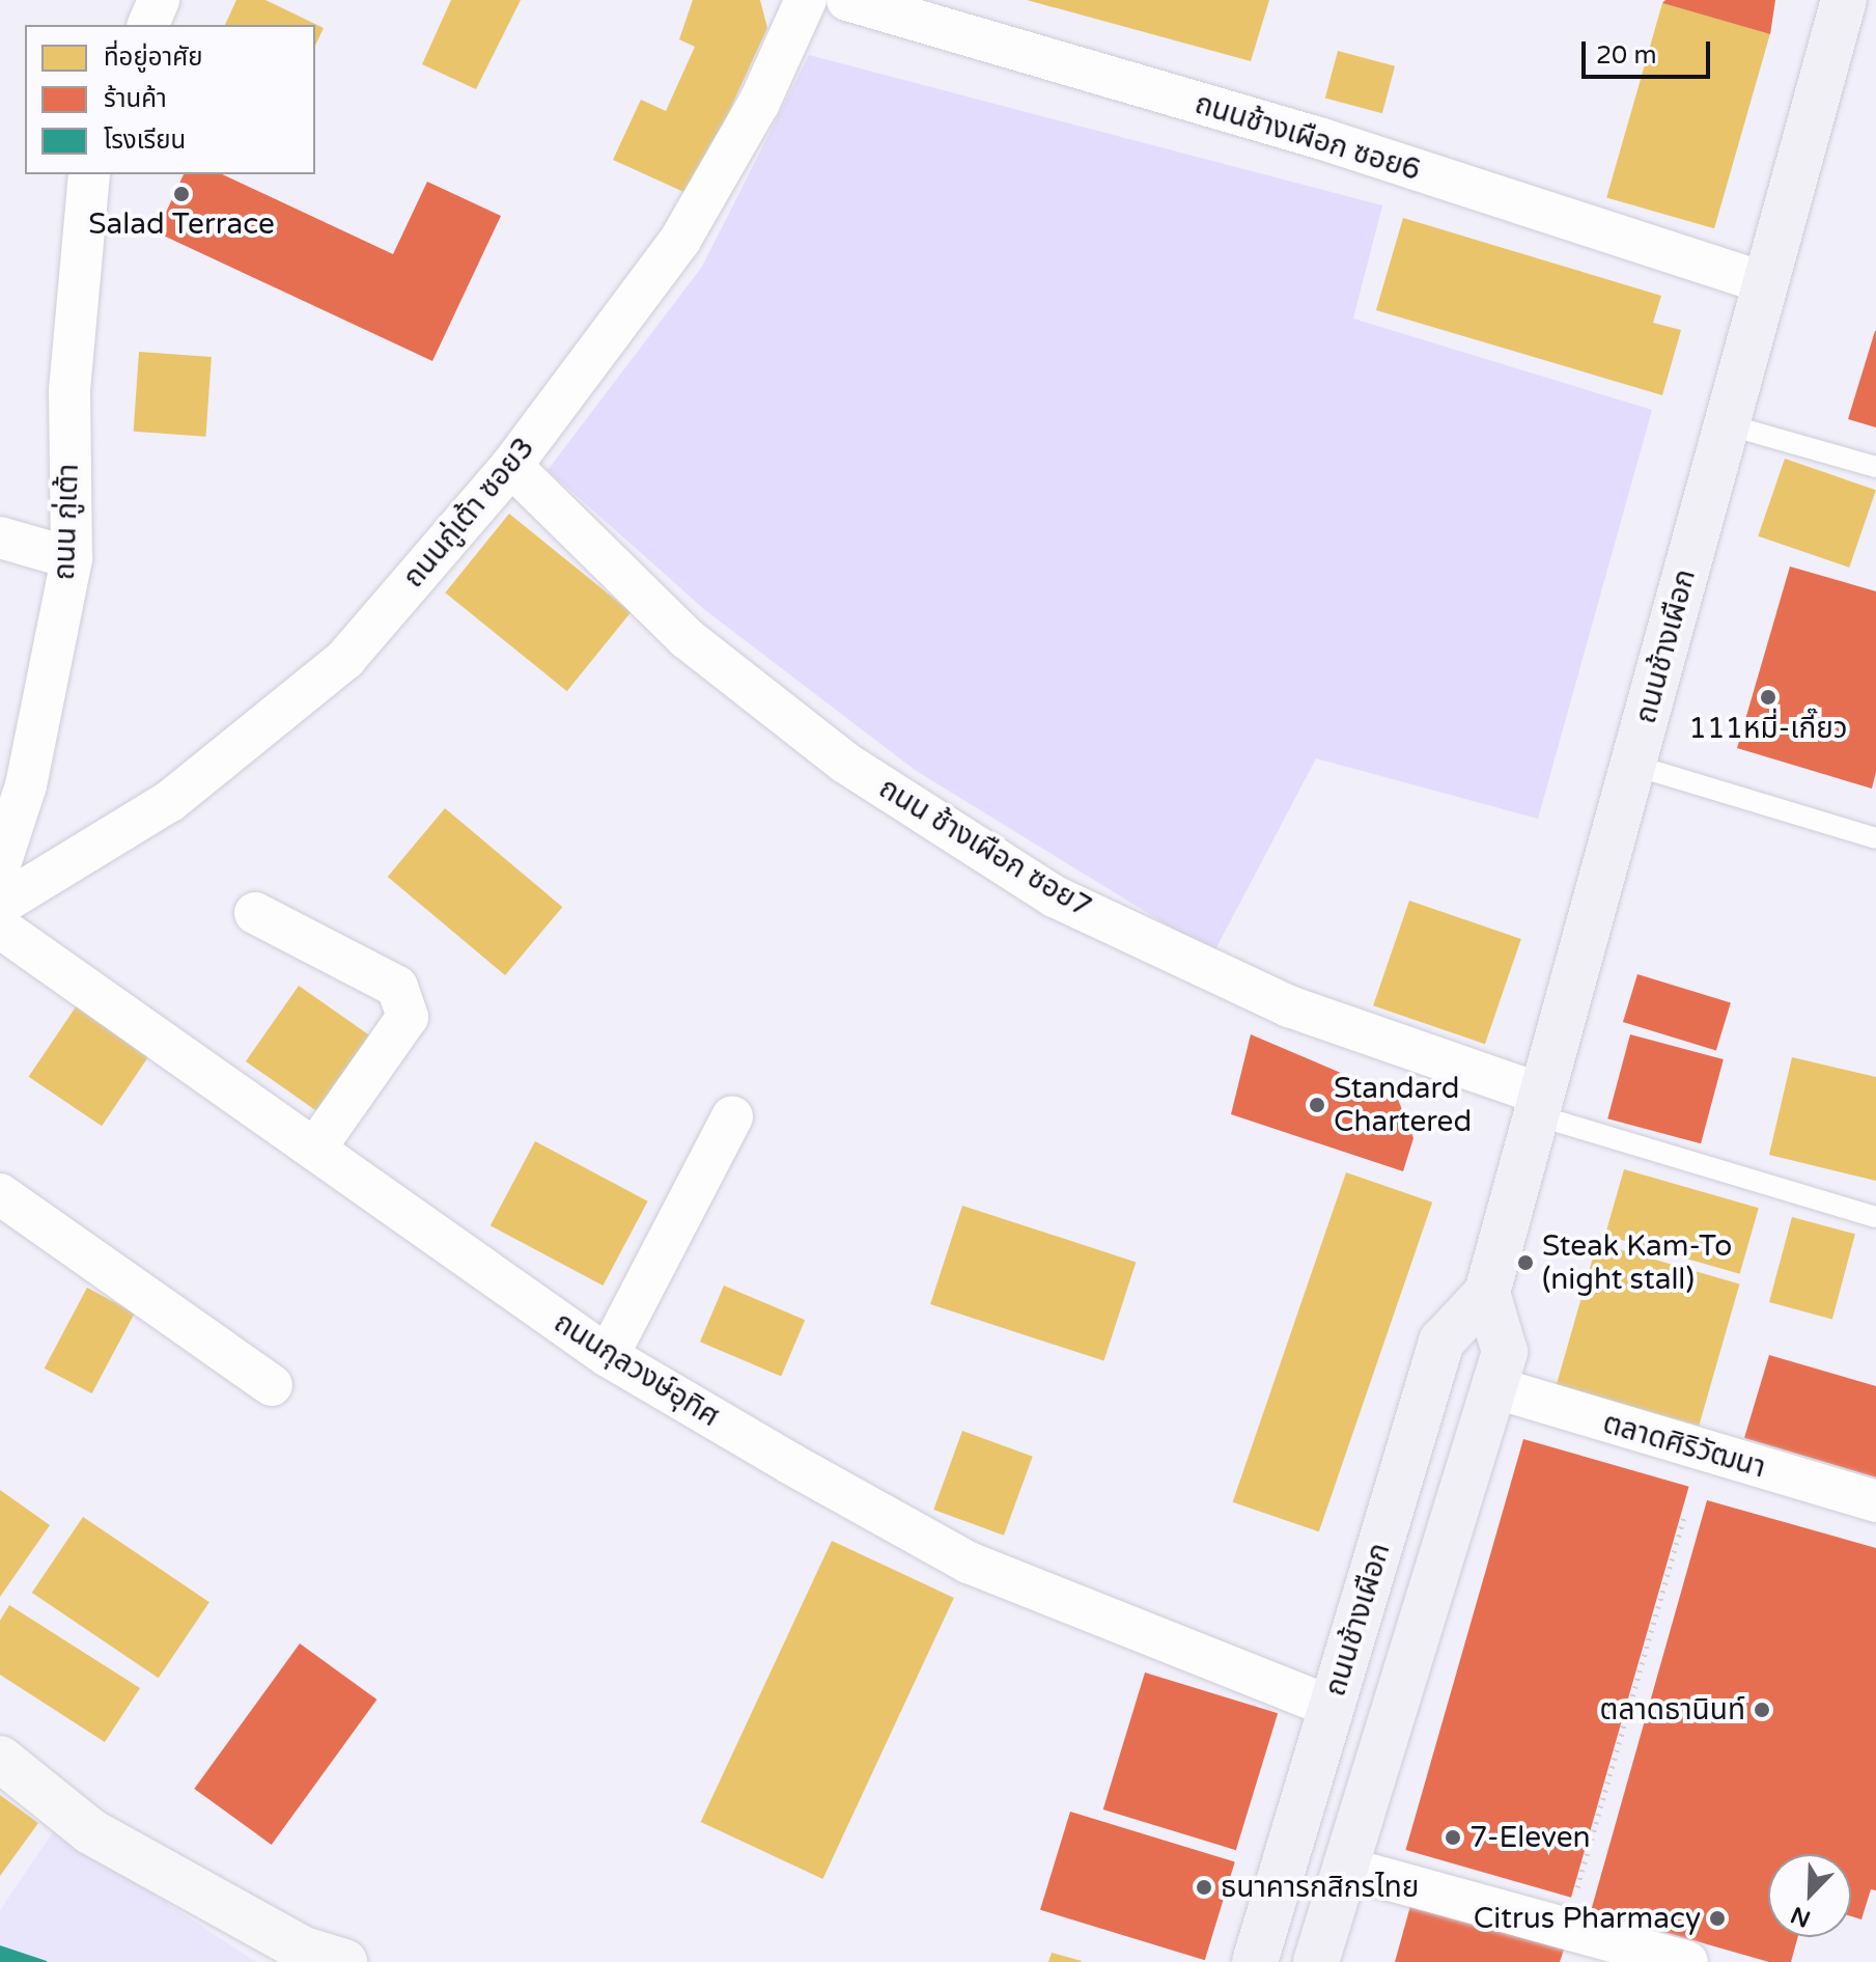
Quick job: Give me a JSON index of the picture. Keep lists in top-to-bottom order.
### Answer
{
  "streets": {
    "main road": ["ถนนช้างเผือก"],
    "street": [
      "ถนนช้างเผือก ซอย6",
      "ถนนกู่เต้า ซอย3",
      "ถนน กู่เต้า",
      "ถนน ช้างเผือก ซอย7",
      "ถนนกุลวงษ์อุทิศ",
      "ตลาดศิริวัฒนา"
    ]
  },
  "crossings": [
    ["ถนนช้างเผือก ซอย6", "ถนนช้างเผือก"],
    ["ถนนกู่เต้า ซอย3", "ถนน ช้างเผือก ซอย7"],
    ["ถนนช้างเผือก", "ถนน ช้างเผือก ซอย7"],
    ["ถนนช้างเผือก", "ถนนกุลวงษ์อุทิศ"]
  ],
  "places": [
    "Salad Terrace",
    "111หมี่-เกี๊ยว",
    "Standard Chartered",
    "Steak Kam-To (night stall)",
    "ตลาดธานินท์",
    "7-Eleven",
    "ธนาคารกสิกรไทย",
    "Citrus Pharmacy"
  ],
  "legend": ["ที่อยู่อาศัย", "ร้านค้า", "โรงเรียน"],
  "scale_bar": "20 m",
  "north": "bottom left"
}
